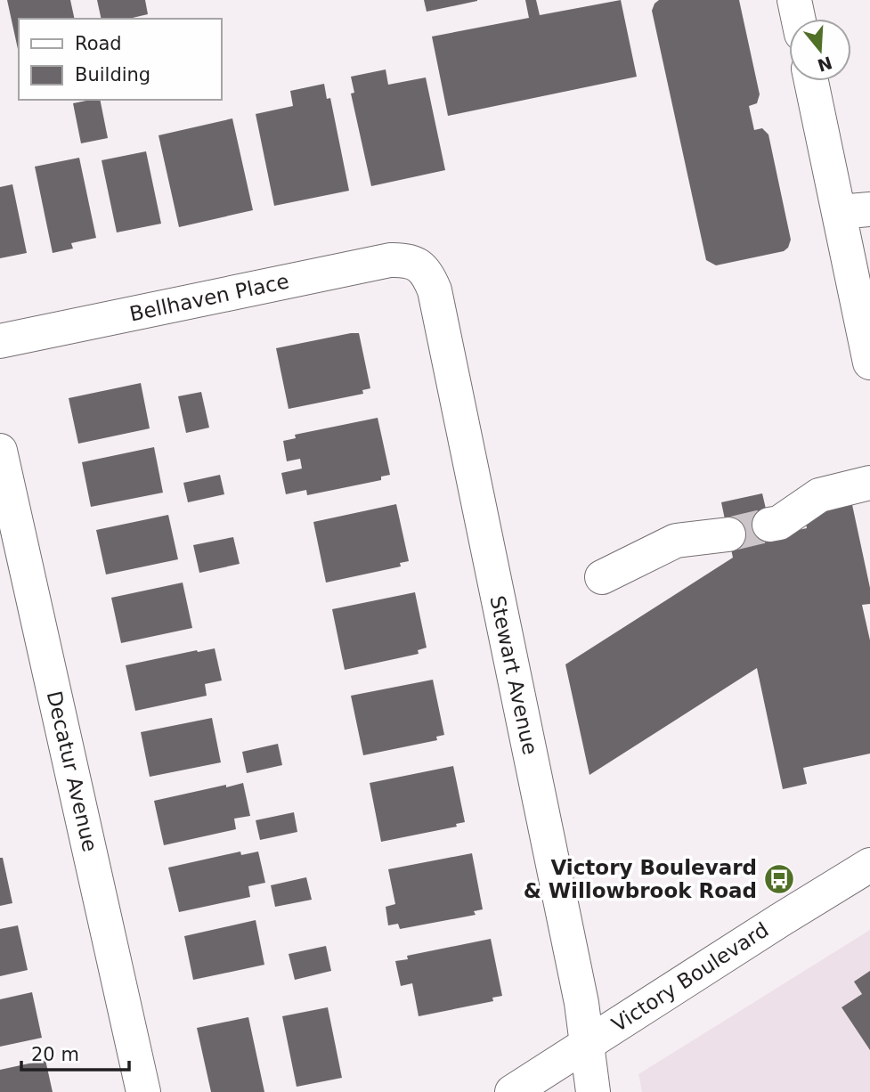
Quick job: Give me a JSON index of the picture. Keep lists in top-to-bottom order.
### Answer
{
  "streets": {
    "street": [
      "Bellhaven Place",
      "Stewart Avenue",
      "Decatur Avenue",
      "Victory Boulevard"
    ]
  },
  "crossings": [
    ["Bellhaven Place", "Stewart Avenue"],
    ["Stewart Avenue", "Victory Boulevard"]
  ],
  "places": {
    "bus stop": ["Victory Boulevard & Willowbrook Road"]
  },
  "legend": ["Road", "Building"],
  "scale_bar": "20 m",
  "north": "bottom"
}
